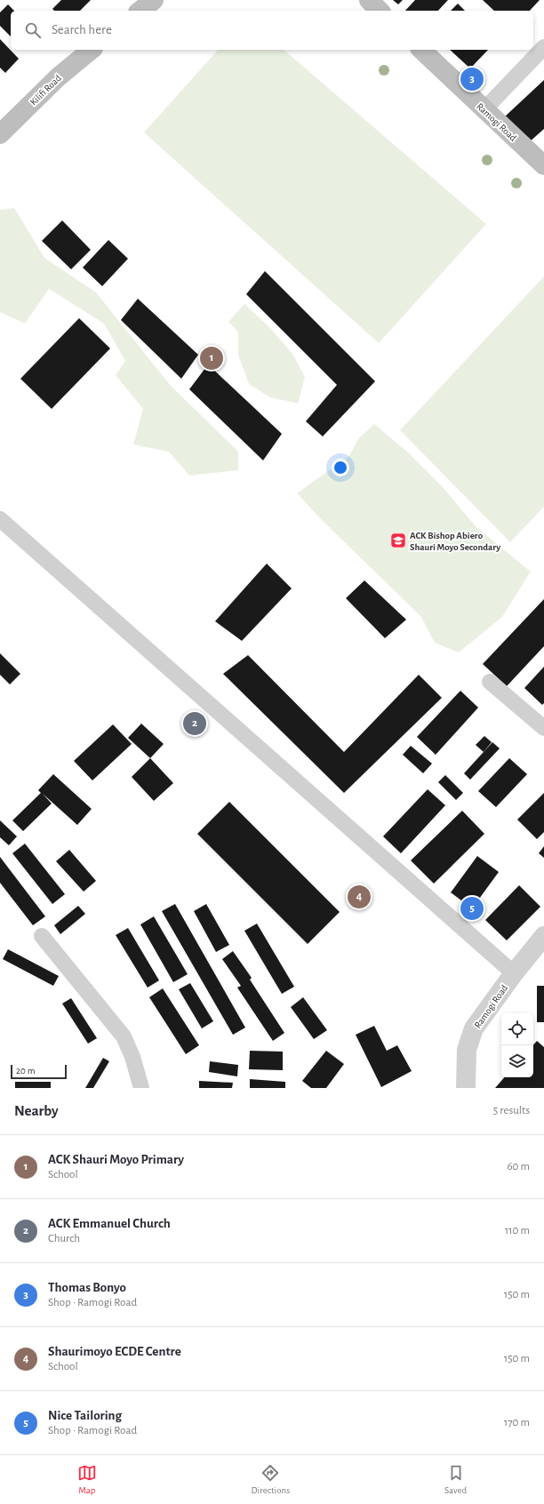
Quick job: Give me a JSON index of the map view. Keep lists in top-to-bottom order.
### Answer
{
  "streets": {
    "main road": ["Kilifi Road", "Ramogi Road"]
  },
  "places": {
    "school or university": ["ACK Bishop Abiero Shauri Moyo Secondary"]
  },
  "scale_bar": "20 m",
  "page": {
    "search": "Search here",
    "pins": [
      "3",
      "1",
      "2",
      "4",
      "5"
    ],
    "scale": "20 m",
    "heading": ["Nearby", "5 results"],
    "list": [
      {
        "mark": "1",
        "name": "ACK Shauri Moyo Primary",
        "note": "School",
        "value": "60 m"
      },
      {
        "mark": "2",
        "name": "ACK Emmanuel Church",
        "note": "Church",
        "value": "110 m"
      },
      {
        "mark": "3",
        "name": "Thomas Bonyo",
        "note": "Shop · Ramogi Road",
        "value": "150 m"
      },
      {
        "mark": "4",
        "name": "Shaurimoyo ECDE Centre",
        "note": "School",
        "value": "150 m"
      },
      {
        "mark": "5",
        "name": "Nice Tailoring",
        "note": "Shop · Ramogi Road",
        "value": "170 m"
      }
    ],
    "nav": ["Map", "Directions", "Saved"]
  }
}
